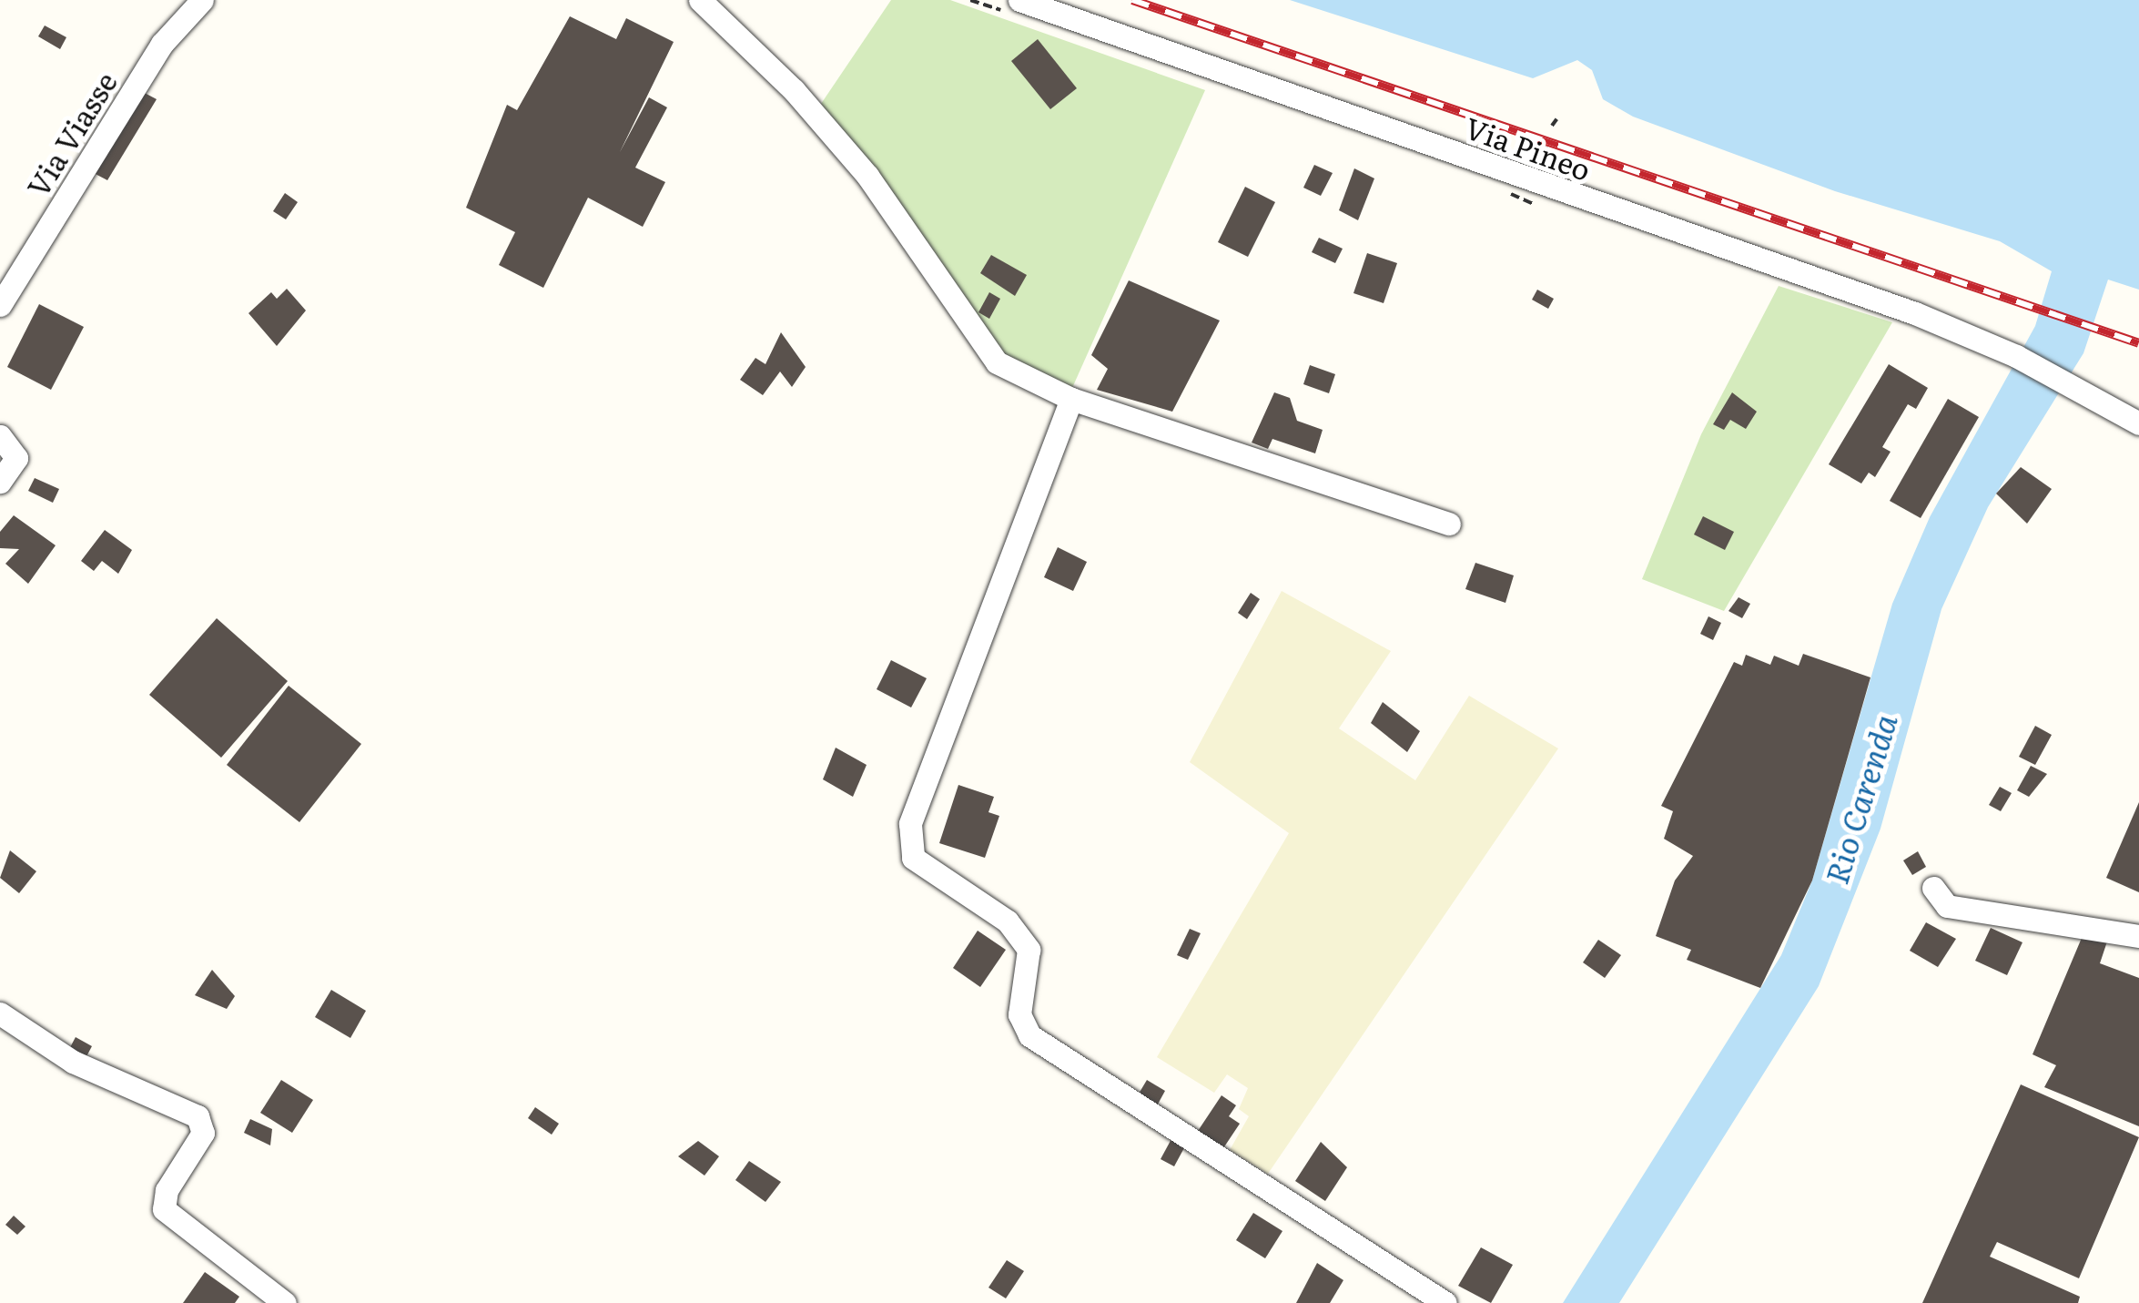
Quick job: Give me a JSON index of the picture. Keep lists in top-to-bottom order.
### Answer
{
  "streets": {
    "street": ["Via Viasse", "Via Pineo"]
  },
  "water": ["Rio Carenda"]
}
